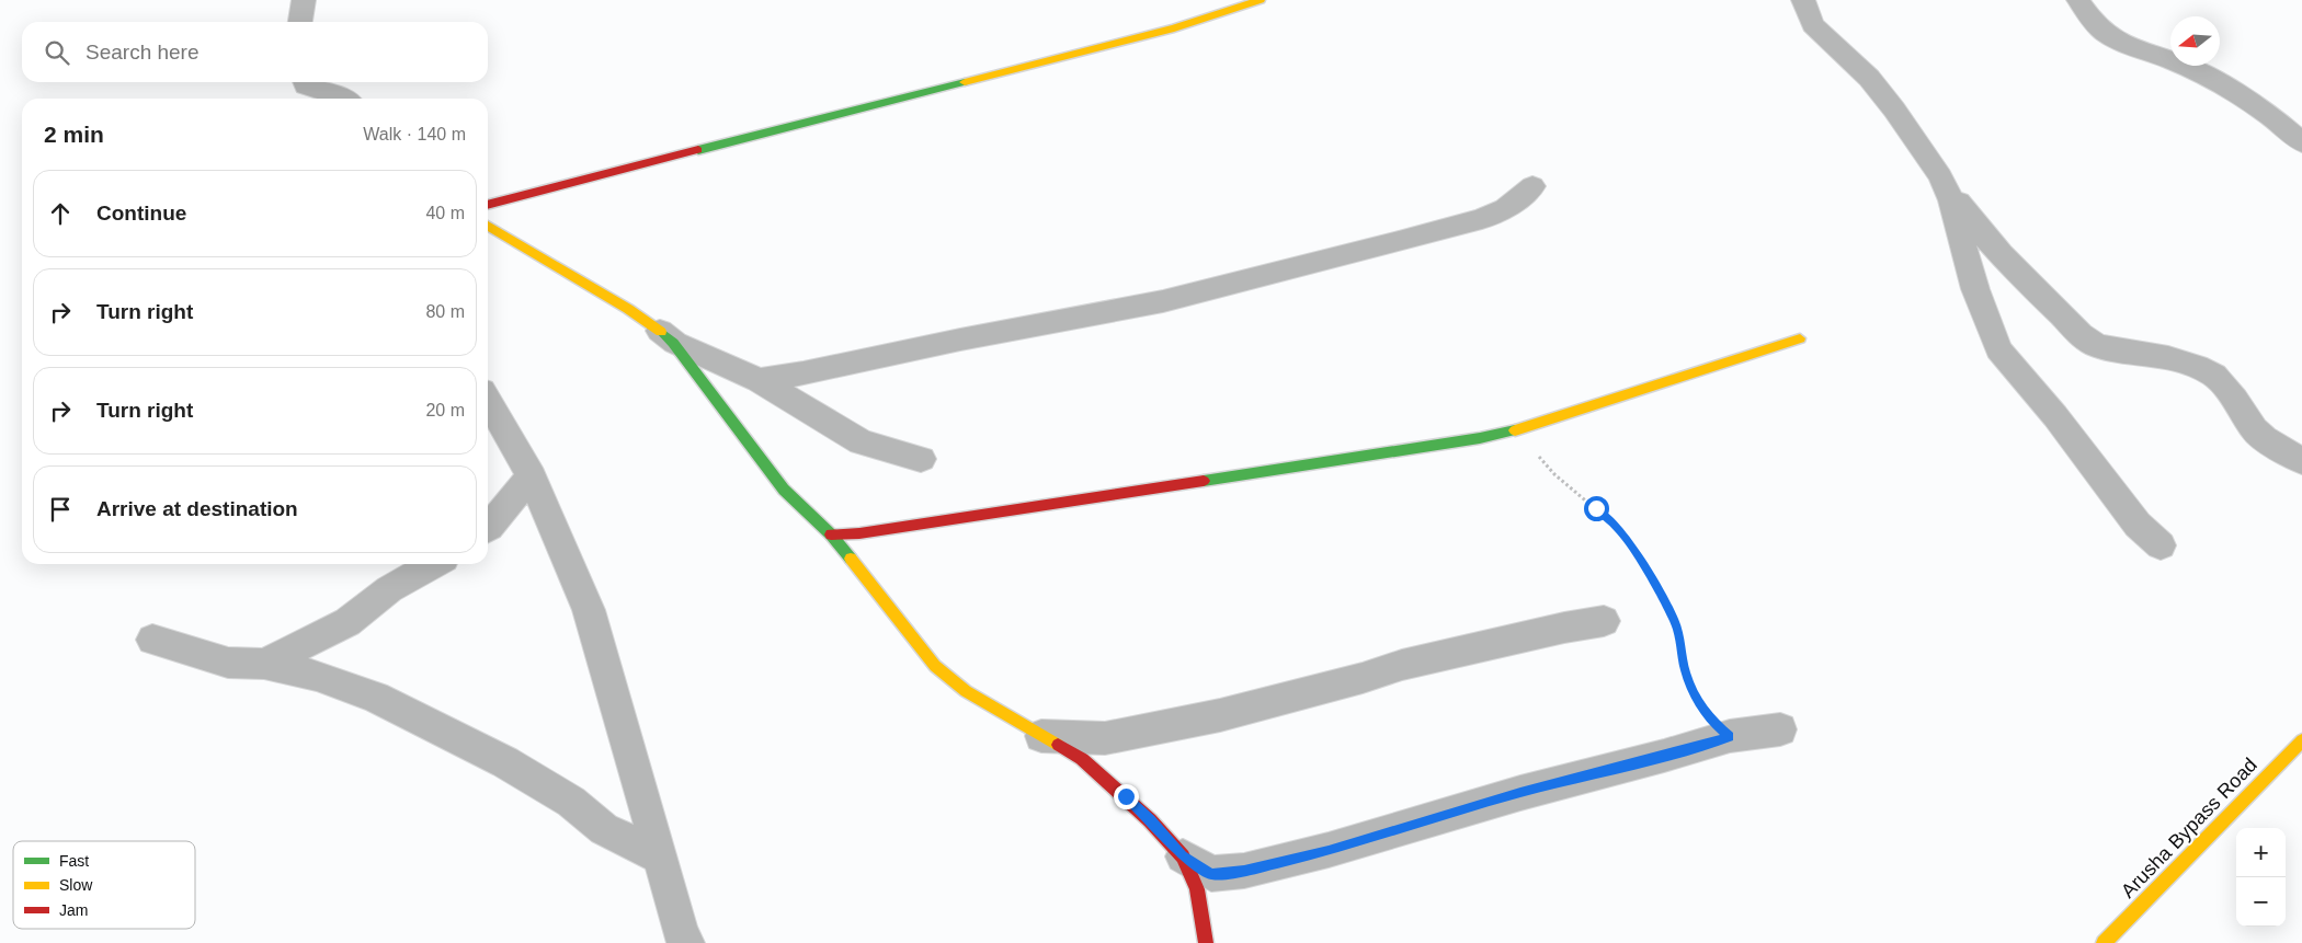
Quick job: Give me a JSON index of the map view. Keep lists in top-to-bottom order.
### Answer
{
  "streets": {
    "street": ["Arusha Bypass Road"]
  },
  "legend": ["Fast", "Slow", "Jam"],
  "north": "left",
  "page": {
    "search": "Search here",
    "heading": ["2 min", "Walk · 140 m"],
    "list": [
      ["Continue", "40 m"],
      ["Turn right", "80 m"],
      ["Turn right", "20 m"],
      "Arrive at destination"
    ],
    "map_buttons": ["+", "−"]
  }
}
